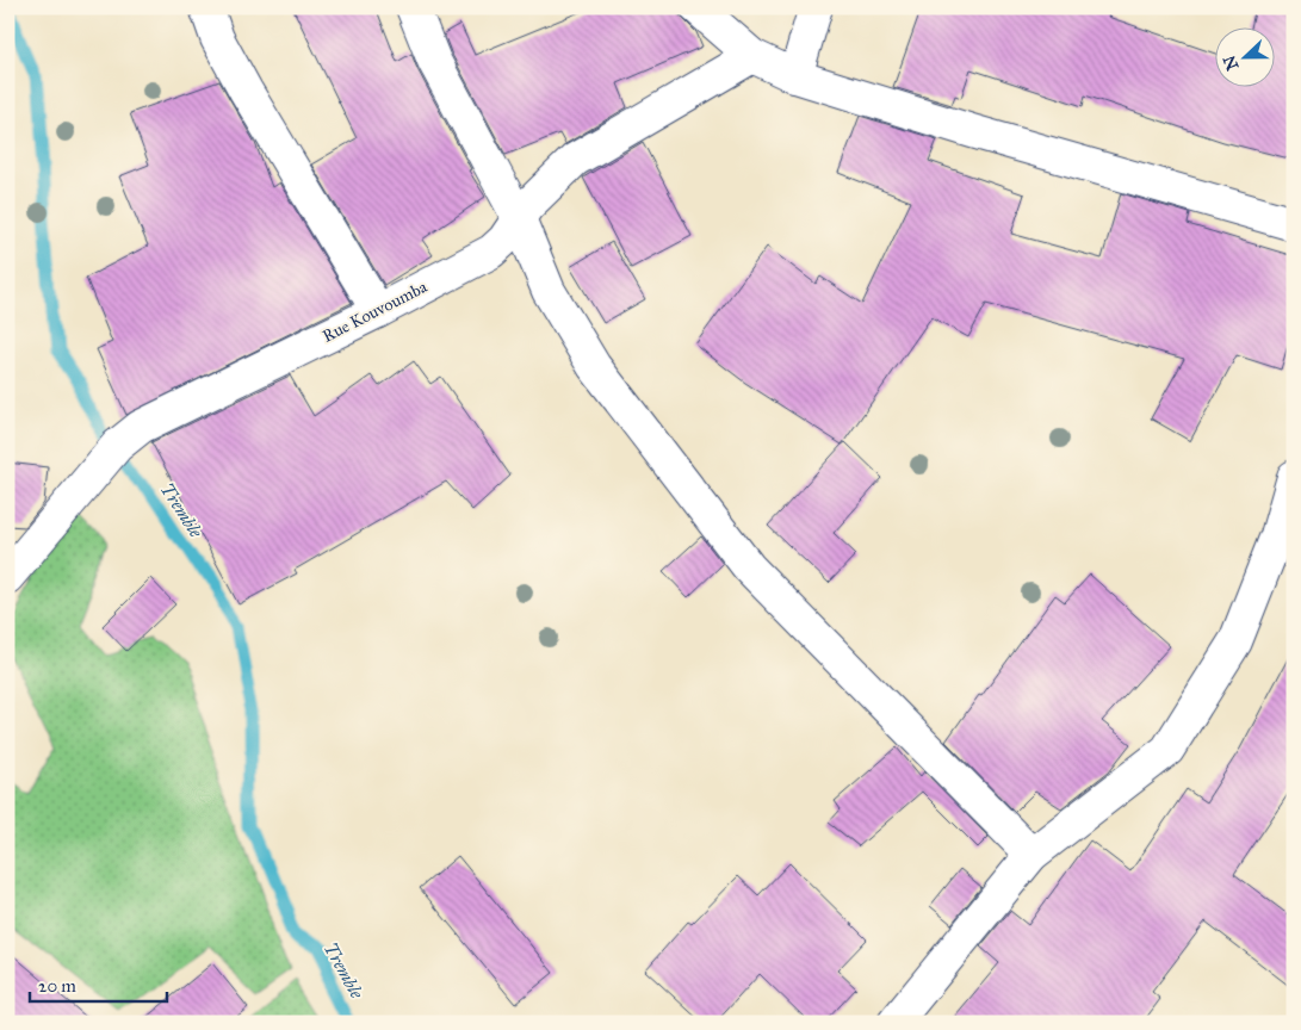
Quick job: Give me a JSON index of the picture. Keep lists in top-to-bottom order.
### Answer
{
  "streets": {
    "street": ["Rue Kouvoumba"]
  },
  "water": ["Tremble"],
  "scale_bar": "20 m",
  "north": "left"
}
